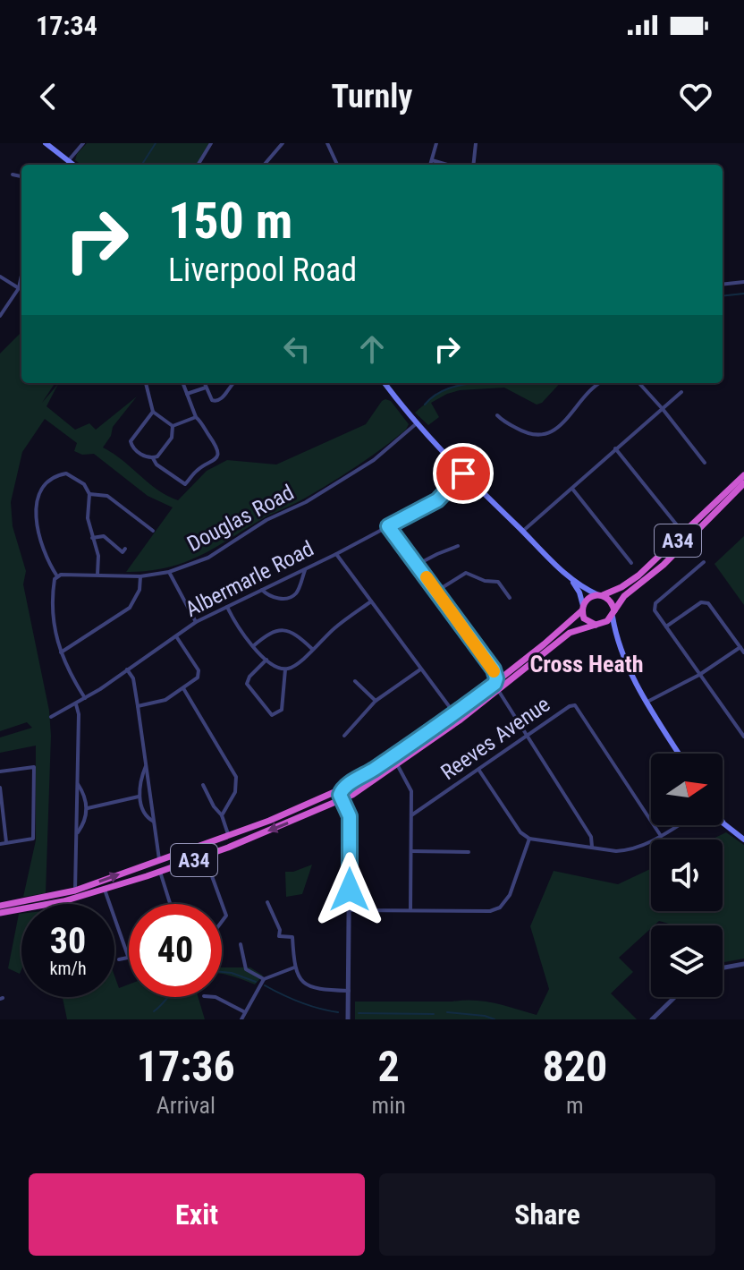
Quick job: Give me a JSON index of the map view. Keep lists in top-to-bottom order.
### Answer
{
  "streets": {
    "highway": ["A34"],
    "street": ["Douglas Road", "Albermarle Road", "Reeves Avenue"]
  },
  "districts": ["Cross Heath"],
  "north": "right",
  "page": {
    "status": "17:34",
    "header": "Turnly",
    "turn": ["150 m", "Liverpool Road"],
    "speed": "30 km/h",
    "limit": "40",
    "eta": [
      "17:36",
      "Arrival",
      "2",
      "min",
      "820",
      "m"
    ],
    "buttons": ["Exit", "Share"]
  }
}
